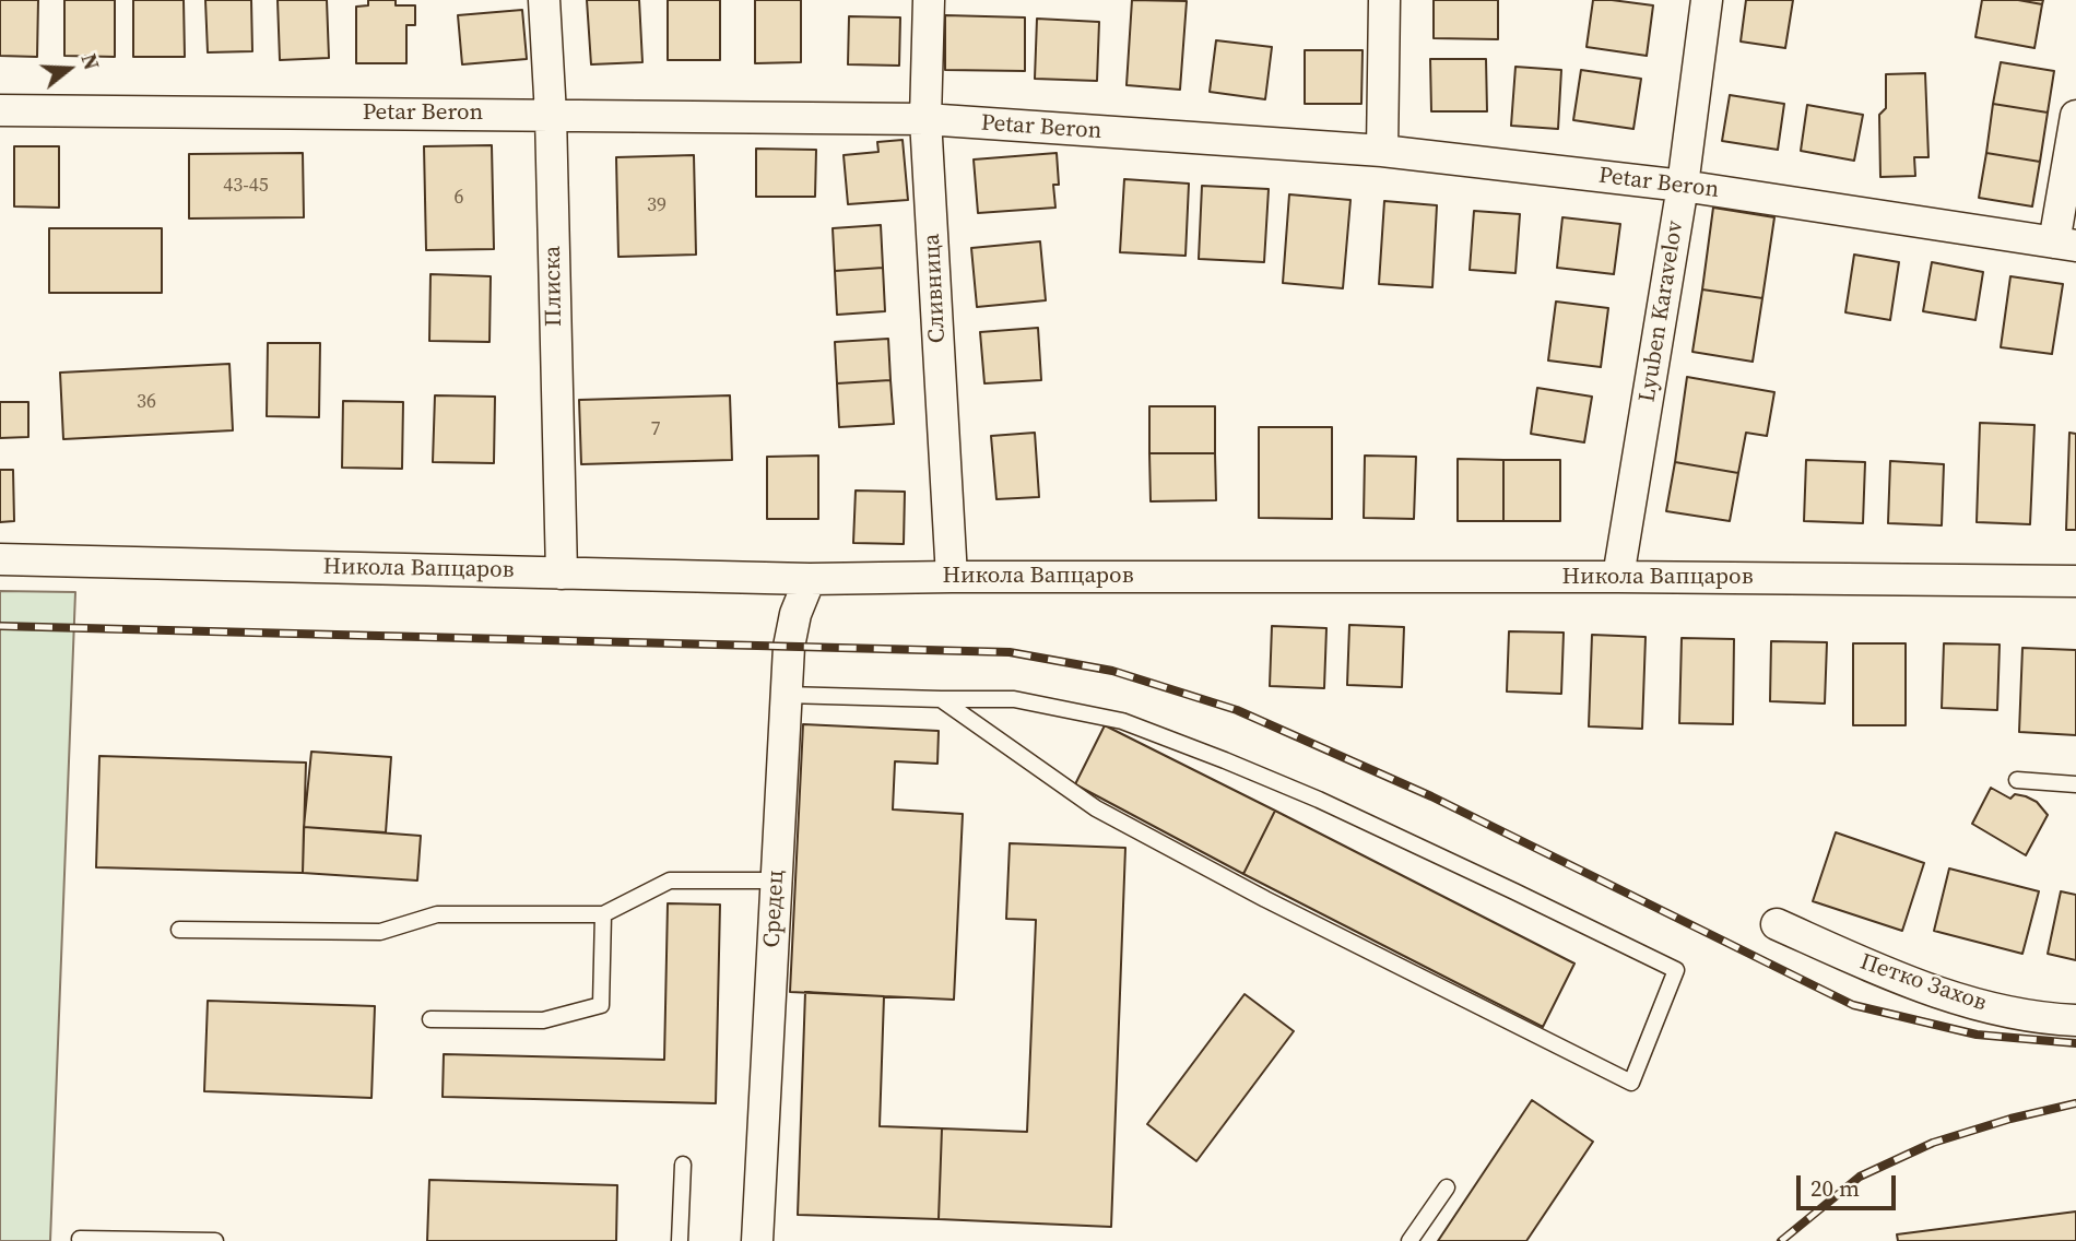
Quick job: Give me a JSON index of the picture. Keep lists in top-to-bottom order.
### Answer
{
  "streets": {
    "street": [
      "Petar Beron",
      "Плиска",
      "Сливница",
      "Lyuben Karavelov",
      "Никола Вапцаров",
      "Средец",
      "Петко Захов"
    ]
  },
  "crossings": [
    ["Petar Beron", "Плиска"],
    ["Petar Beron", "Сливница"],
    ["Petar Beron", "Lyuben Karavelov"],
    ["Плиска", "Никола Вапцаров"],
    ["Сливница", "Никола Вапцаров"],
    ["Lyuben Karavelov", "Никола Вапцаров"],
    ["Никола Вапцаров", "Средец"]
  ],
  "house_numbers": [
    "43-45",
    "6",
    "39",
    "36",
    "7"
  ],
  "scale_bar": "20 m",
  "north": "right"
}
